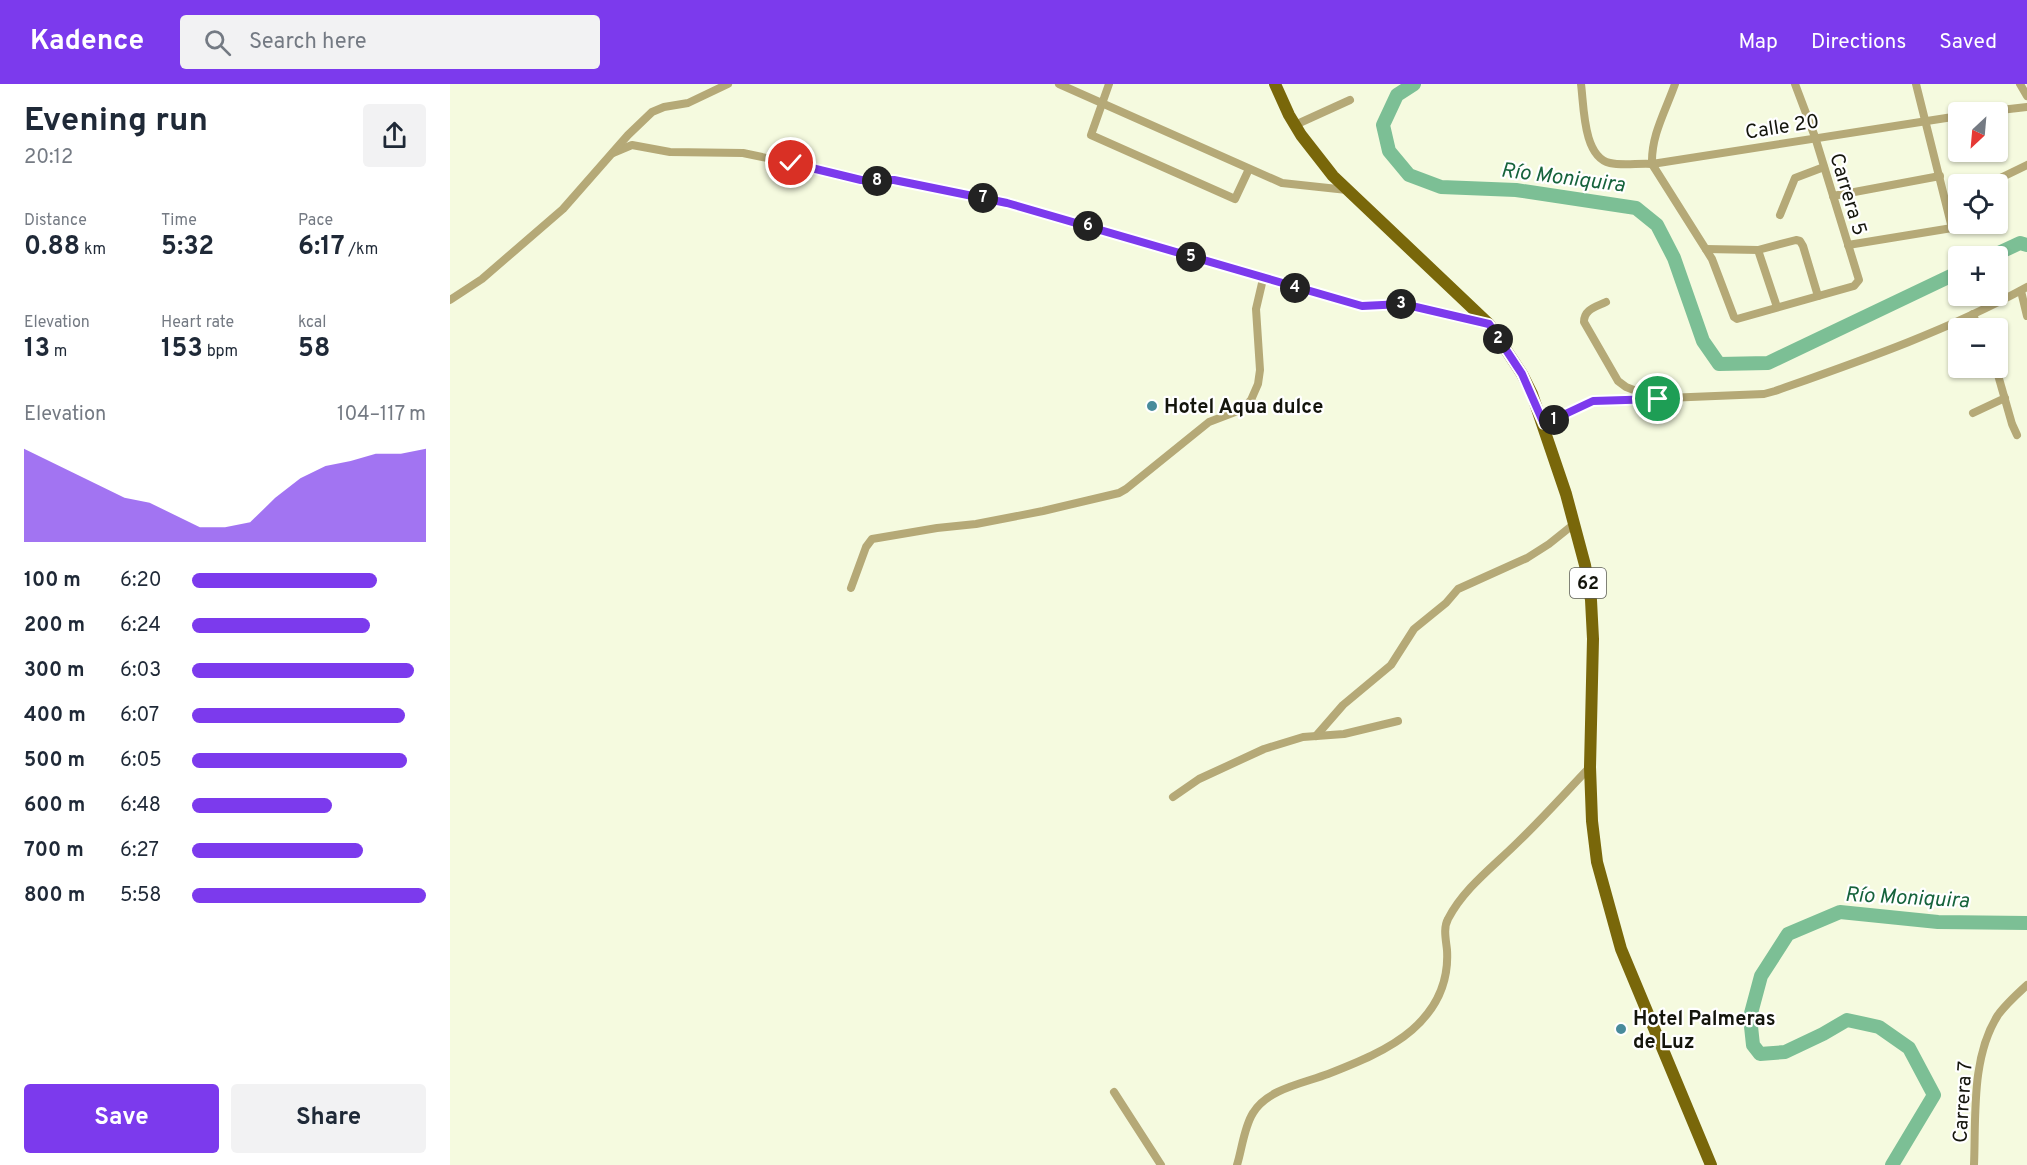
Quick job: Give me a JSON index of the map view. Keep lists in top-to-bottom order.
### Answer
{
  "streets": {
    "main road": ["62"],
    "street": ["Calle 20", "Carrera 5", "Carrera 7"]
  },
  "crossings": [
    ["Calle 20", "Carrera 5"]
  ],
  "water": ["Río Moniquira"],
  "places": ["Hotel Aqua dulce", "Hotel Palmeras de Luz"],
  "north": "bottom left",
  "page": {
    "header": "Kadence",
    "search": "Search here",
    "nav": ["Map", "Directions", "Saved"],
    "heading": ["Evening run", "20:12"],
    "map_buttons": ["+", "−"],
    "pins": [
      "8",
      "7",
      "6",
      "5",
      "4",
      "3",
      "2",
      "1"
    ],
    "stats": [
      ["Distance", "0.88 km"],
      ["Time", "5:32"],
      ["Pace", "6:17 /km"],
      ["Elevation", "13 m"],
      ["Heart rate", "153 bpm"],
      ["kcal", "58"]
    ],
    "chart": ["Elevation", "104–117 m"],
    "list": [
      {
        "name": "100 m",
        "note": "6:20"
      },
      {
        "name": "200 m",
        "note": "6:24"
      },
      {
        "name": "300 m",
        "note": "6:03"
      },
      {
        "name": "400 m",
        "note": "6:07"
      },
      {
        "name": "500 m",
        "note": "6:05"
      },
      {
        "name": "600 m",
        "note": "6:48"
      },
      {
        "name": "700 m",
        "note": "6:27"
      },
      {
        "name": "800 m",
        "note": "5:58"
      }
    ],
    "buttons": ["Save", "Share"]
  }
}
